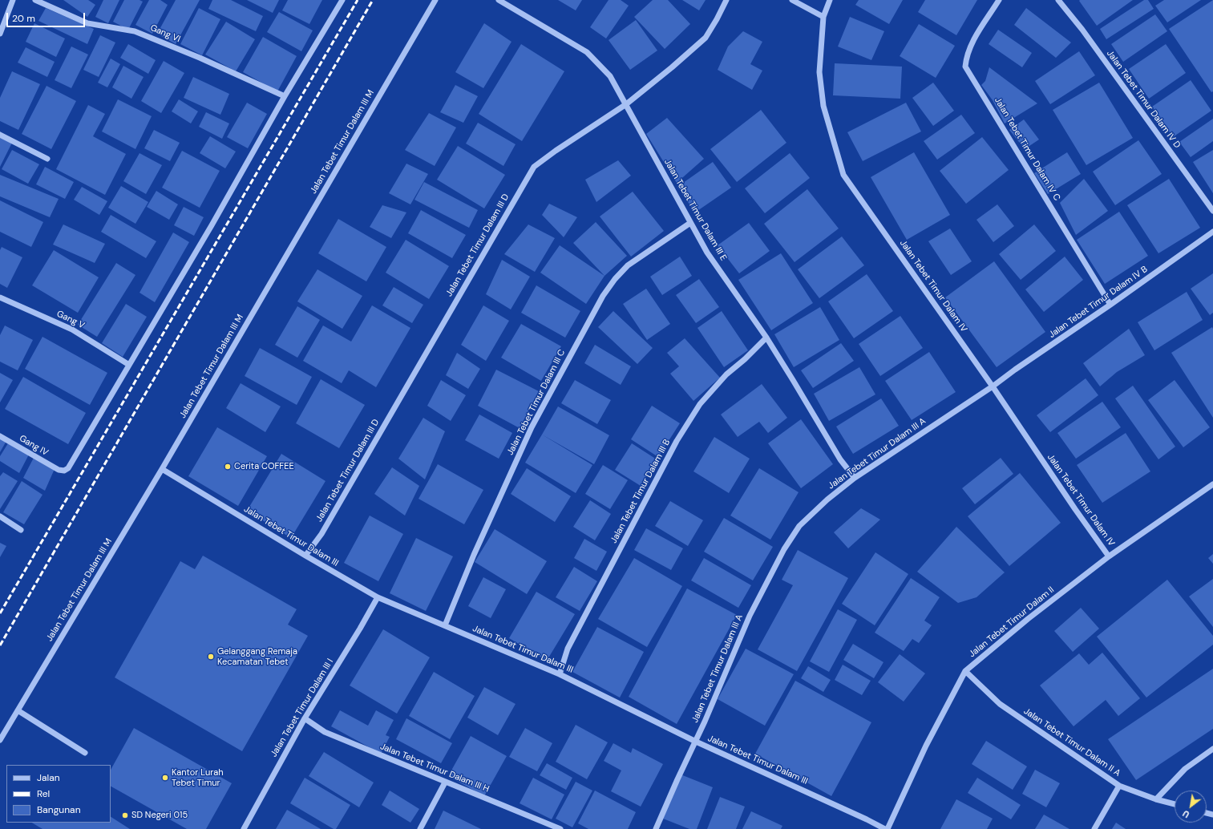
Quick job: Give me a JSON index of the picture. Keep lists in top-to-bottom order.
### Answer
{
  "streets": {
    "street": [
      "Gang VI",
      "Jalan Tebet Timur Dalam IV D",
      "Jalan Tebet Timur Dalam III M",
      "Jalan Tebet Timur Dalam IV C",
      "Jalan Tebet Timur Dalam III E",
      "Jalan Tebet Timur Dalam III D",
      "Jalan Tebet Timur Dalam IV",
      "Jalan Tebet Timur Dalam IV B",
      "Gang V",
      "Jalan Tebet Timur Dalam III C",
      "Gang IV",
      "Jalan Tebet Timur Dalam III A",
      "Jalan Tebet Timur Dalam III B",
      "Jalan Tebet Timur Dalam III",
      "Jalan Tebet Timur Dalam II",
      "Jalan Tebet Timur Dalam III I",
      "Jalan Tebet Timur Dalam II A",
      "Jalan Tebet Timur Dalam III H"
    ]
  },
  "crossings": [
    ["Jalan Tebet Timur Dalam III M", "Jalan Tebet Timur Dalam III"],
    ["Jalan Tebet Timur Dalam IV C", "Jalan Tebet Timur Dalam IV B"],
    ["Jalan Tebet Timur Dalam III E", "Jalan Tebet Timur Dalam III D"],
    ["Jalan Tebet Timur Dalam III E", "Jalan Tebet Timur Dalam III C"],
    ["Jalan Tebet Timur Dalam III E", "Jalan Tebet Timur Dalam III A"],
    ["Jalan Tebet Timur Dalam III E", "Jalan Tebet Timur Dalam III B"],
    ["Jalan Tebet Timur Dalam III D", "Jalan Tebet Timur Dalam III"],
    ["Jalan Tebet Timur Dalam IV", "Jalan Tebet Timur Dalam IV B"],
    ["Jalan Tebet Timur Dalam IV", "Jalan Tebet Timur Dalam III A"],
    ["Jalan Tebet Timur Dalam IV", "Jalan Tebet Timur Dalam II"],
    ["Jalan Tebet Timur Dalam IV B", "Jalan Tebet Timur Dalam III A"],
    ["Gang V", "Gang IV"],
    ["Jalan Tebet Timur Dalam III C", "Jalan Tebet Timur Dalam III"],
    ["Jalan Tebet Timur Dalam III A", "Jalan Tebet Timur Dalam III"],
    ["Jalan Tebet Timur Dalam III B", "Jalan Tebet Timur Dalam III"],
    ["Jalan Tebet Timur Dalam III", "Jalan Tebet Timur Dalam II"],
    ["Jalan Tebet Timur Dalam III", "Jalan Tebet Timur Dalam III I"],
    ["Jalan Tebet Timur Dalam II", "Jalan Tebet Timur Dalam II A"],
    ["Jalan Tebet Timur Dalam III I", "Jalan Tebet Timur Dalam III H"]
  ],
  "places": [
    "Cerita COFFEE",
    "Gelanggang Remaja Kecamatan Tebet",
    "Kantor Lurah Tebet Timur",
    "SD Negeri 015"
  ],
  "legend": ["Jalan", "Rel", "Bangunan"],
  "scale_bar": "20 m",
  "north": "bottom left"
}
